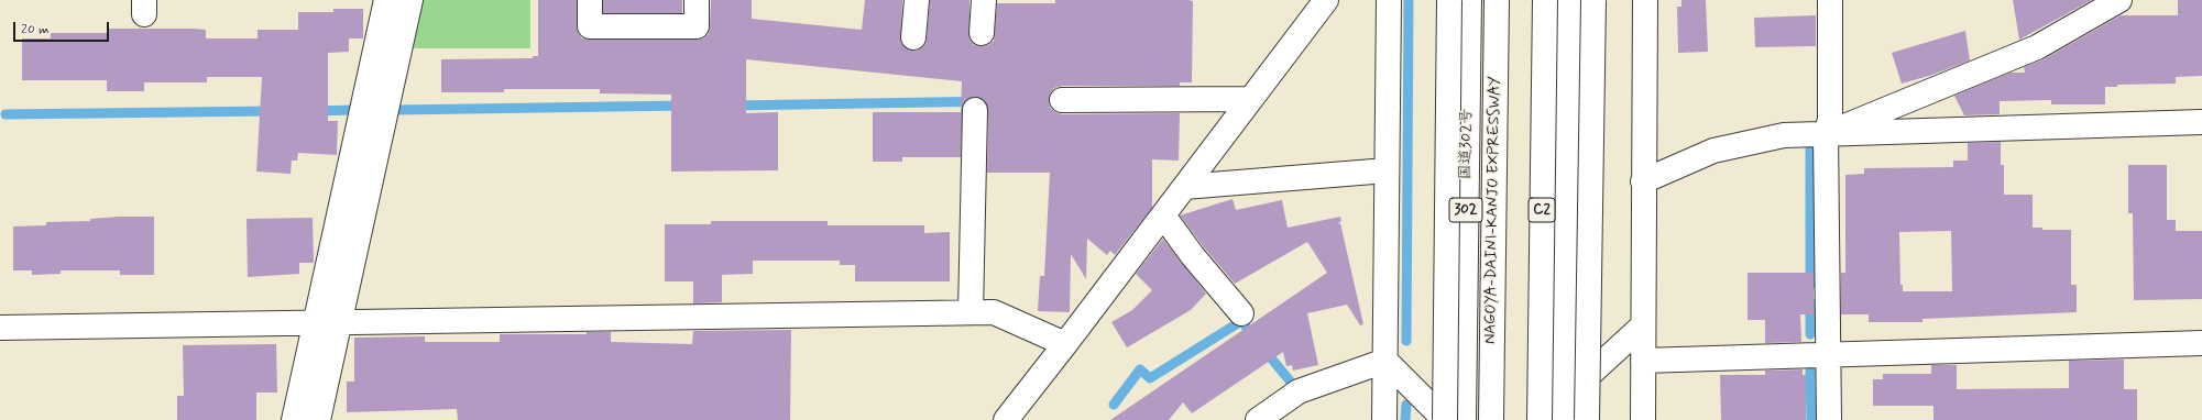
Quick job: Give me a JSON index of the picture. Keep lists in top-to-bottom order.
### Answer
{
  "streets": {
    "main road": [
      "国道302号",
      "302",
      "NAGOYA-DAINI-KANJO EXPRESSWAY",
      "C2"
    ]
  },
  "scale_bar": "20 m"
}
